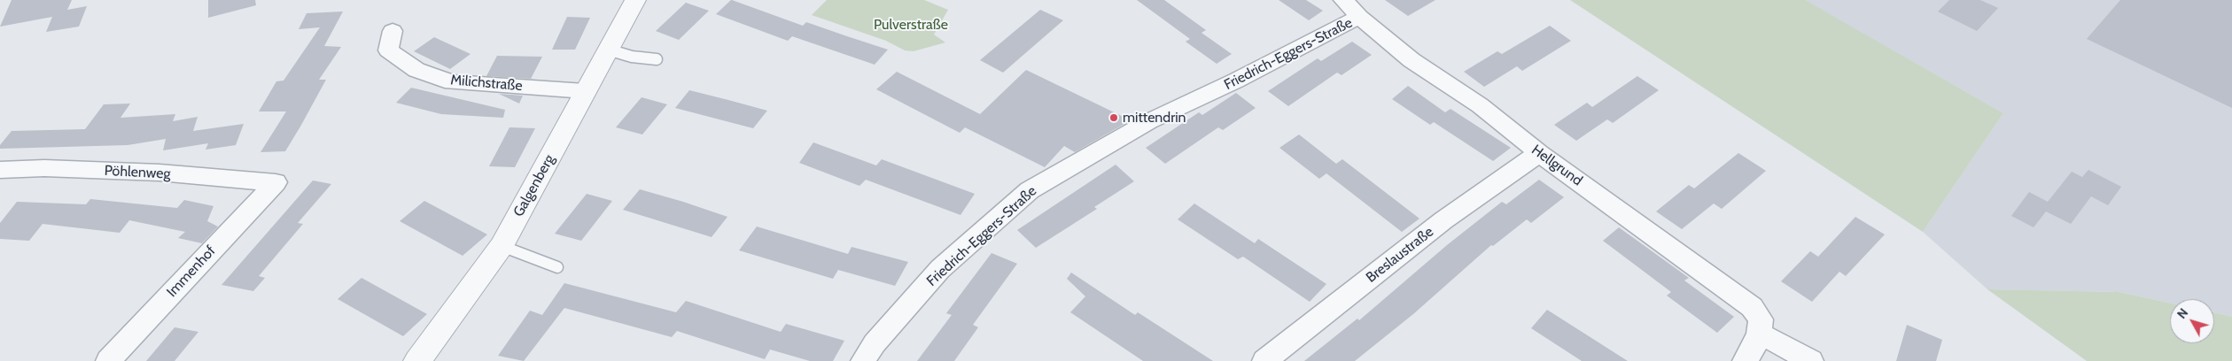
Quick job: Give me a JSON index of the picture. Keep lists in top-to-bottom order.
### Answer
{
  "streets": {
    "street": [
      "Friedrich-Eggers-Straße",
      "Milichstraße",
      "Hellgrund",
      "Pöhlenweg",
      "Galgenberg",
      "Breslaustraße",
      "Immenhof"
    ]
  },
  "crossings": [
    ["Friedrich-Eggers-Straße", "Hellgrund"],
    ["Milichstraße", "Galgenberg"],
    ["Hellgrund", "Breslaustraße"],
    ["Pöhlenweg", "Immenhof"]
  ],
  "parks": ["Pulverstraße"],
  "places": ["mittendrin"],
  "north": "top left"
}
